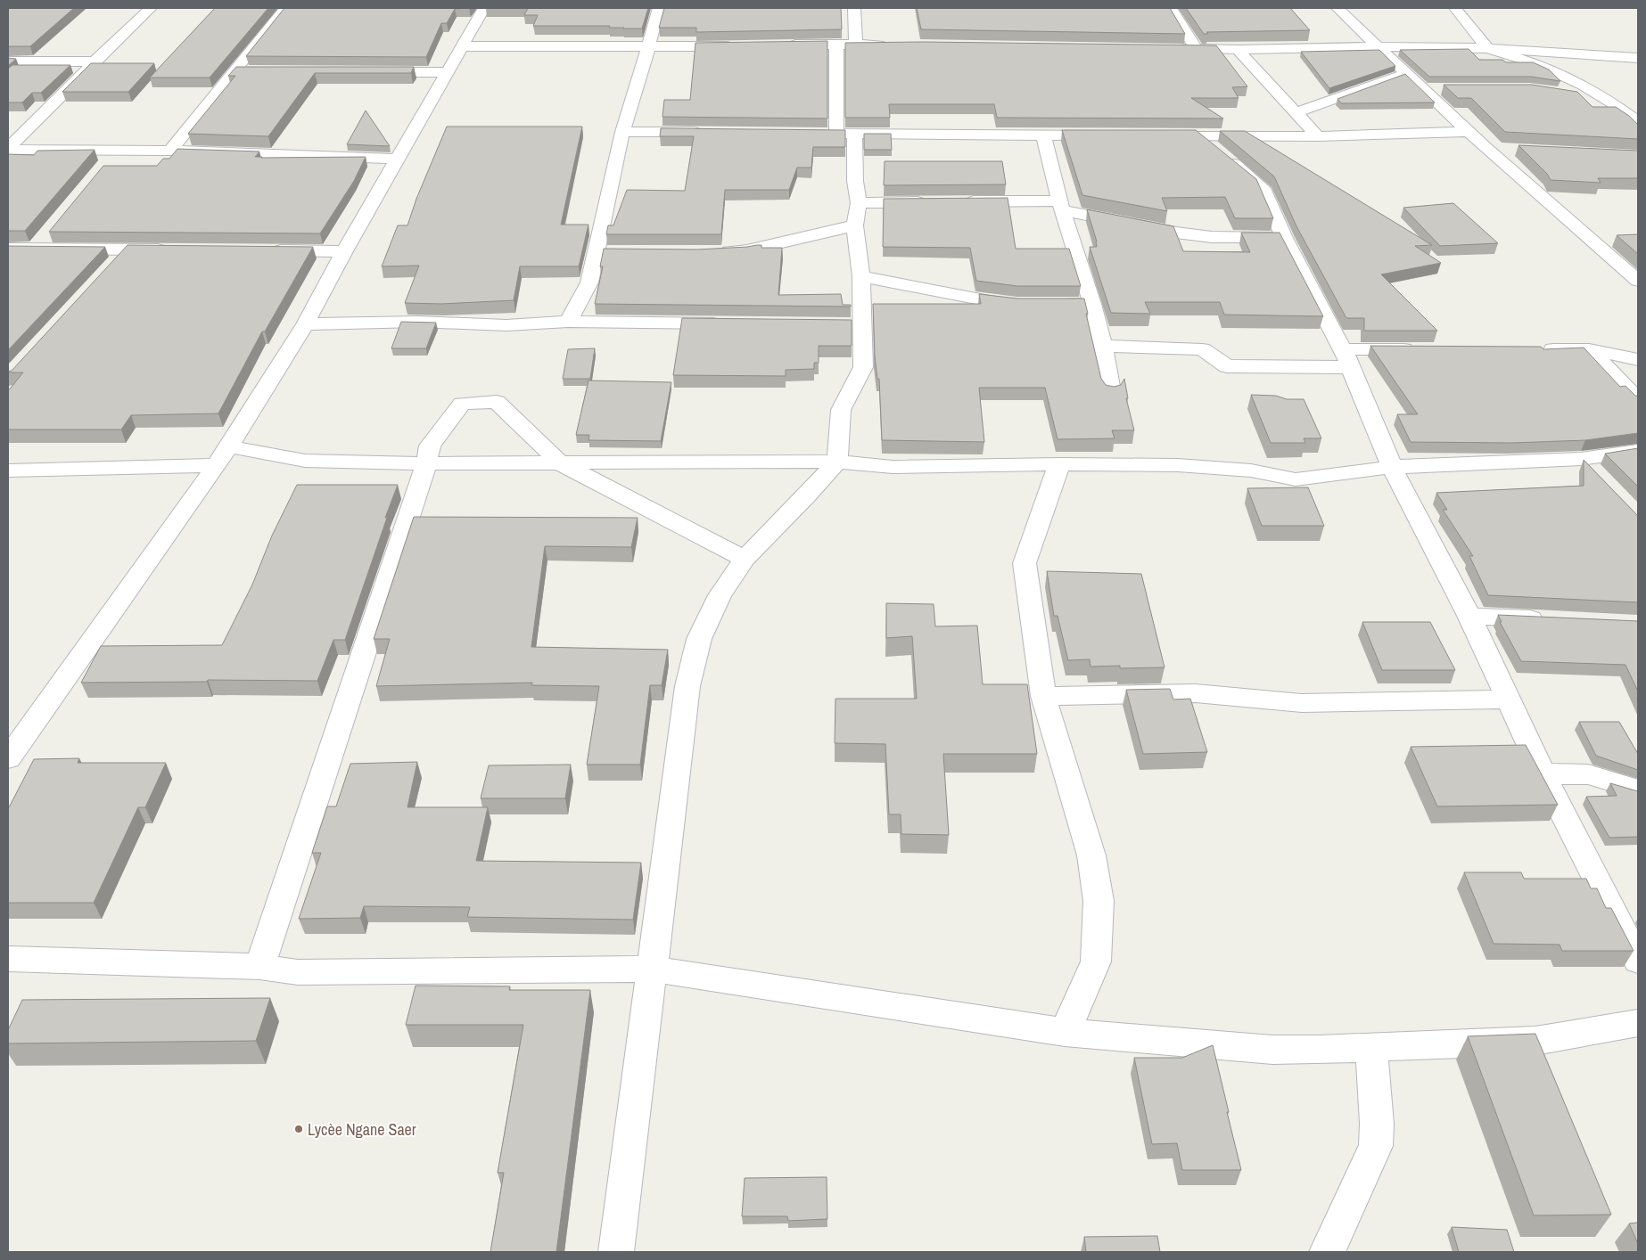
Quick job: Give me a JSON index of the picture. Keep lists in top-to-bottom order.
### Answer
{
  "places": ["Lycèe Ngane Saer"]
}
